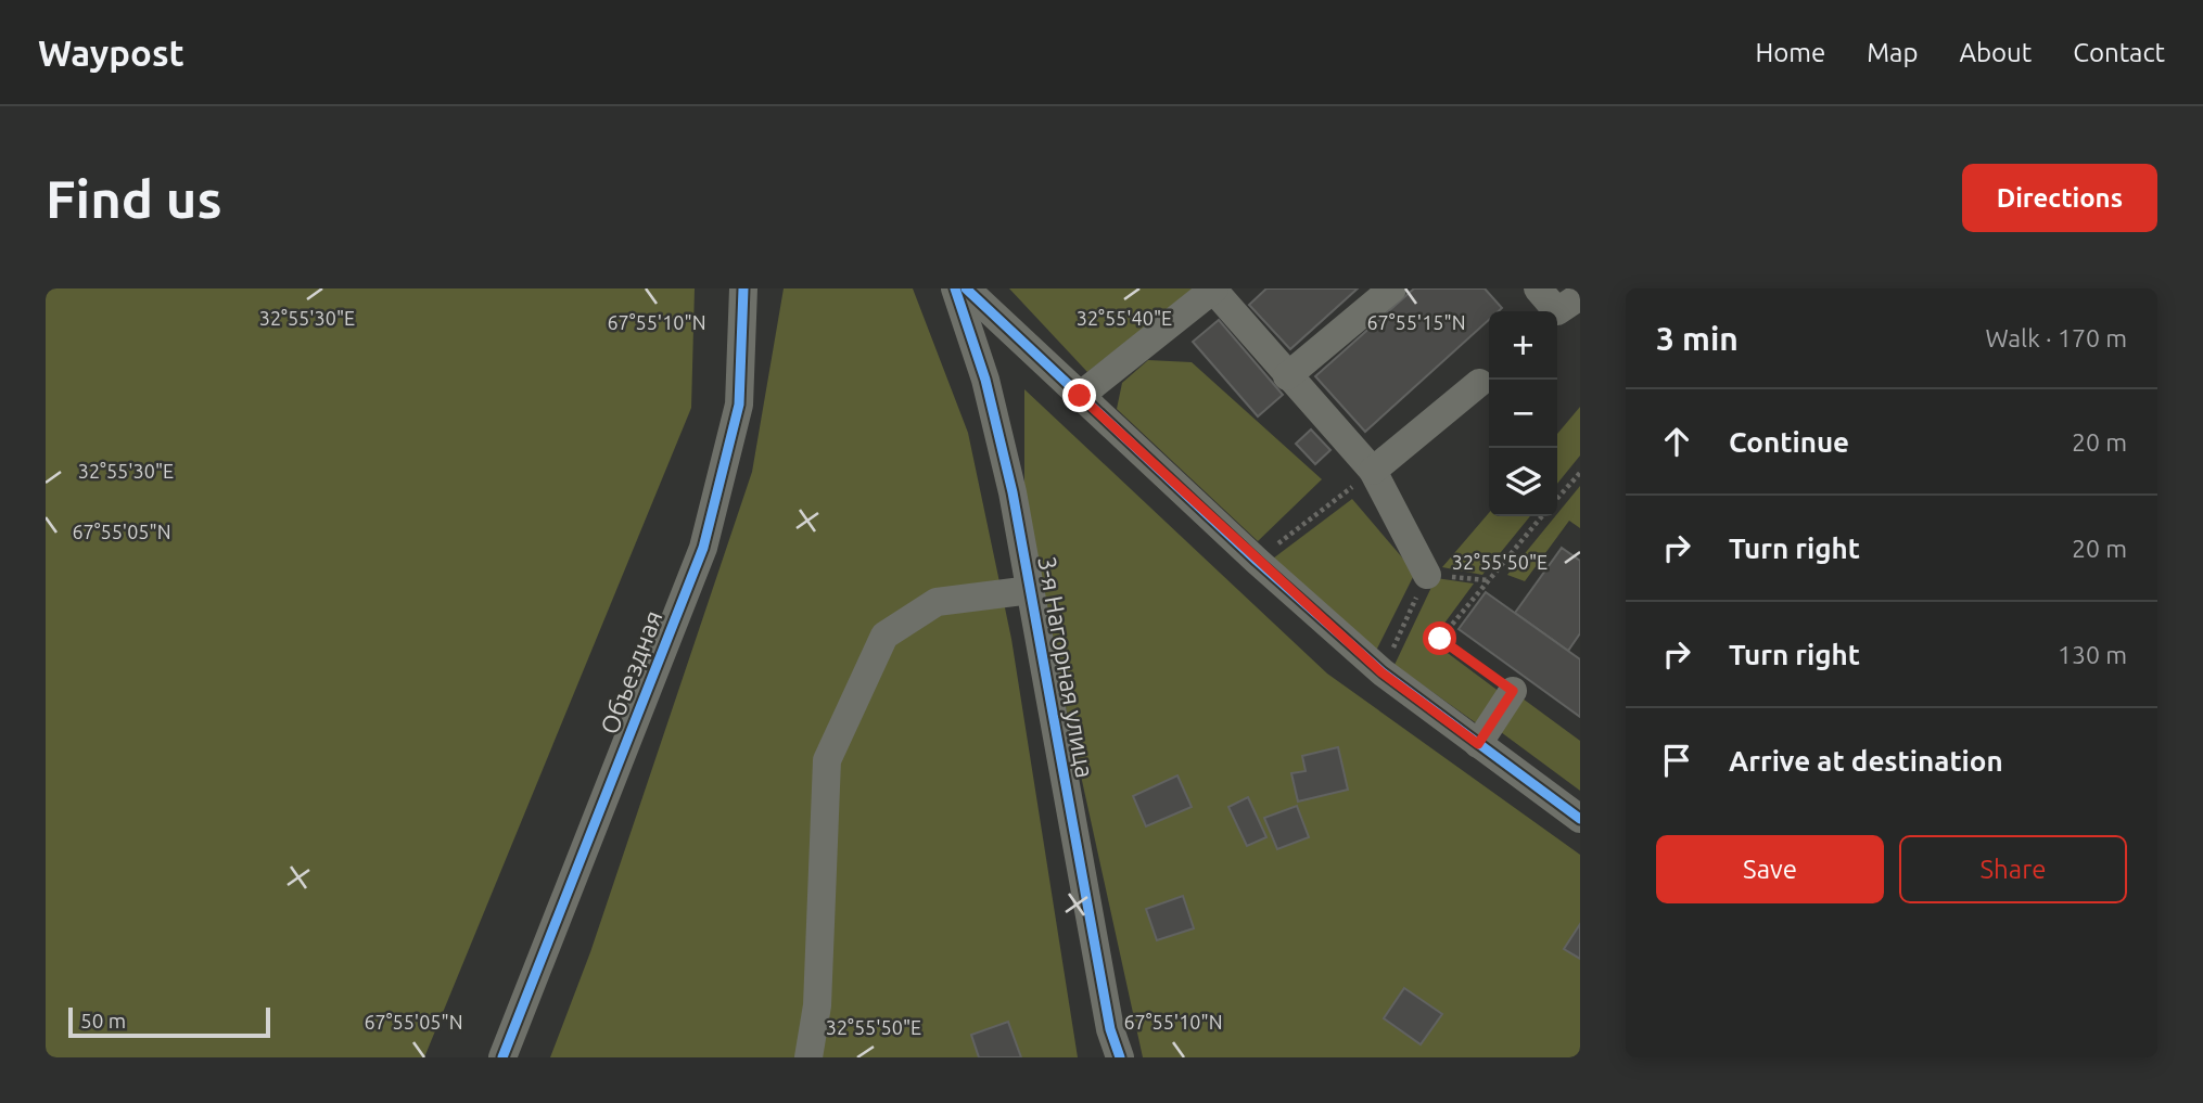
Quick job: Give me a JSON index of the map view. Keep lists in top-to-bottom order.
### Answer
{
  "streets": {
    "street": ["3-я Нагорная улица", "Объездная"]
  },
  "scale_bar": "50 m",
  "page": {
    "header": "Waypost",
    "nav": [
      "Home",
      "Map",
      "About",
      "Contact"
    ],
    "buttons": [
      "Directions",
      ["Save", "Share"]
    ],
    "title": "Find us",
    "heading": ["3 min", "Walk · 170 m"],
    "map_buttons": ["+", "−"],
    "list": [
      ["Continue", "20 m"],
      ["Turn right", "20 m"],
      ["Turn right", "130 m"],
      "Arrive at destination"
    ],
    "scale": "50 m"
  },
  "coordinates": [
    "32°55'30\"E",
    "32°55'40\"E",
    "67°55'10\"N",
    "67°55'15\"N",
    "67°55'05\"N",
    "32°55'50\"E"
  ]
}
